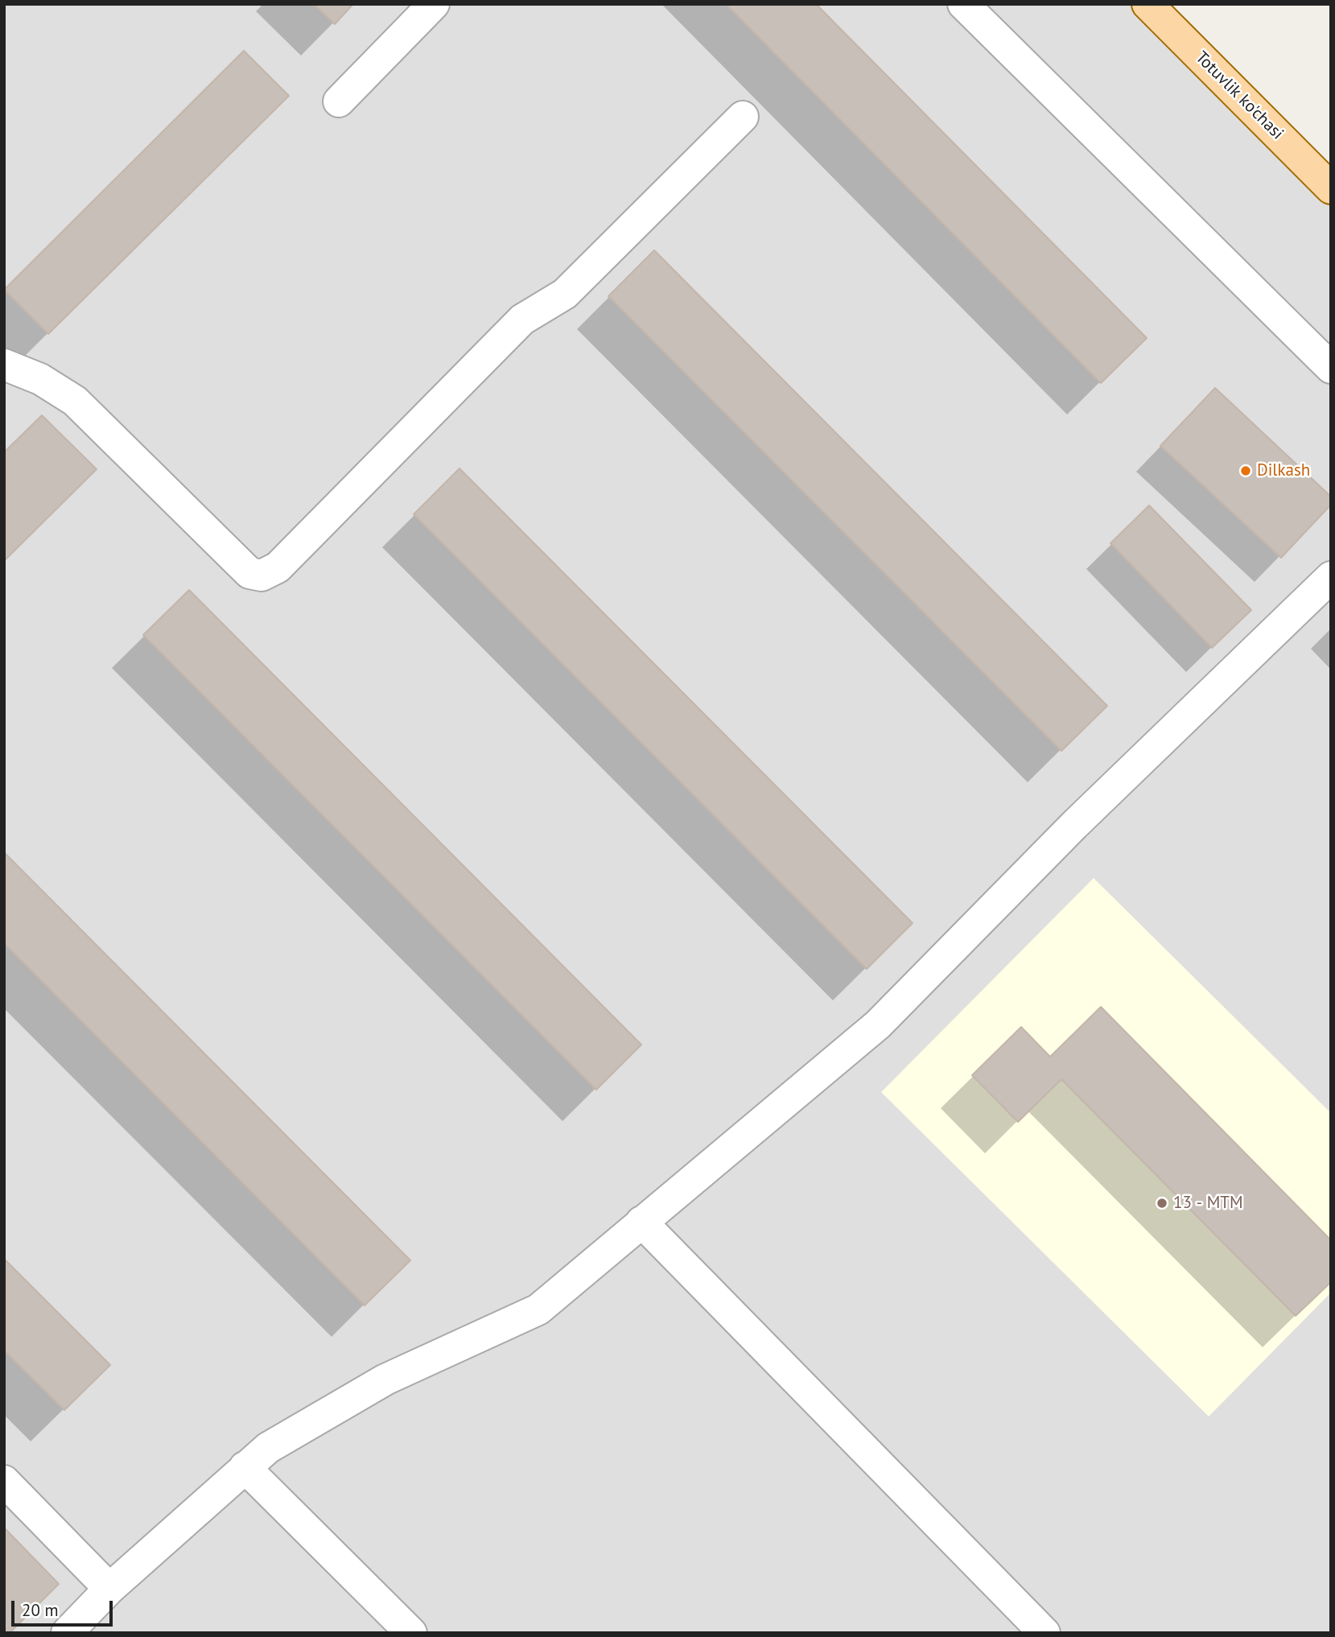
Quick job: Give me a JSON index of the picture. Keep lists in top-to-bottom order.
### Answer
{
  "streets": {
    "main road": ["Totuvlik ko'chasi"]
  },
  "places": ["Dilkash", "13 - MTM"],
  "scale_bar": "20 m"
}
